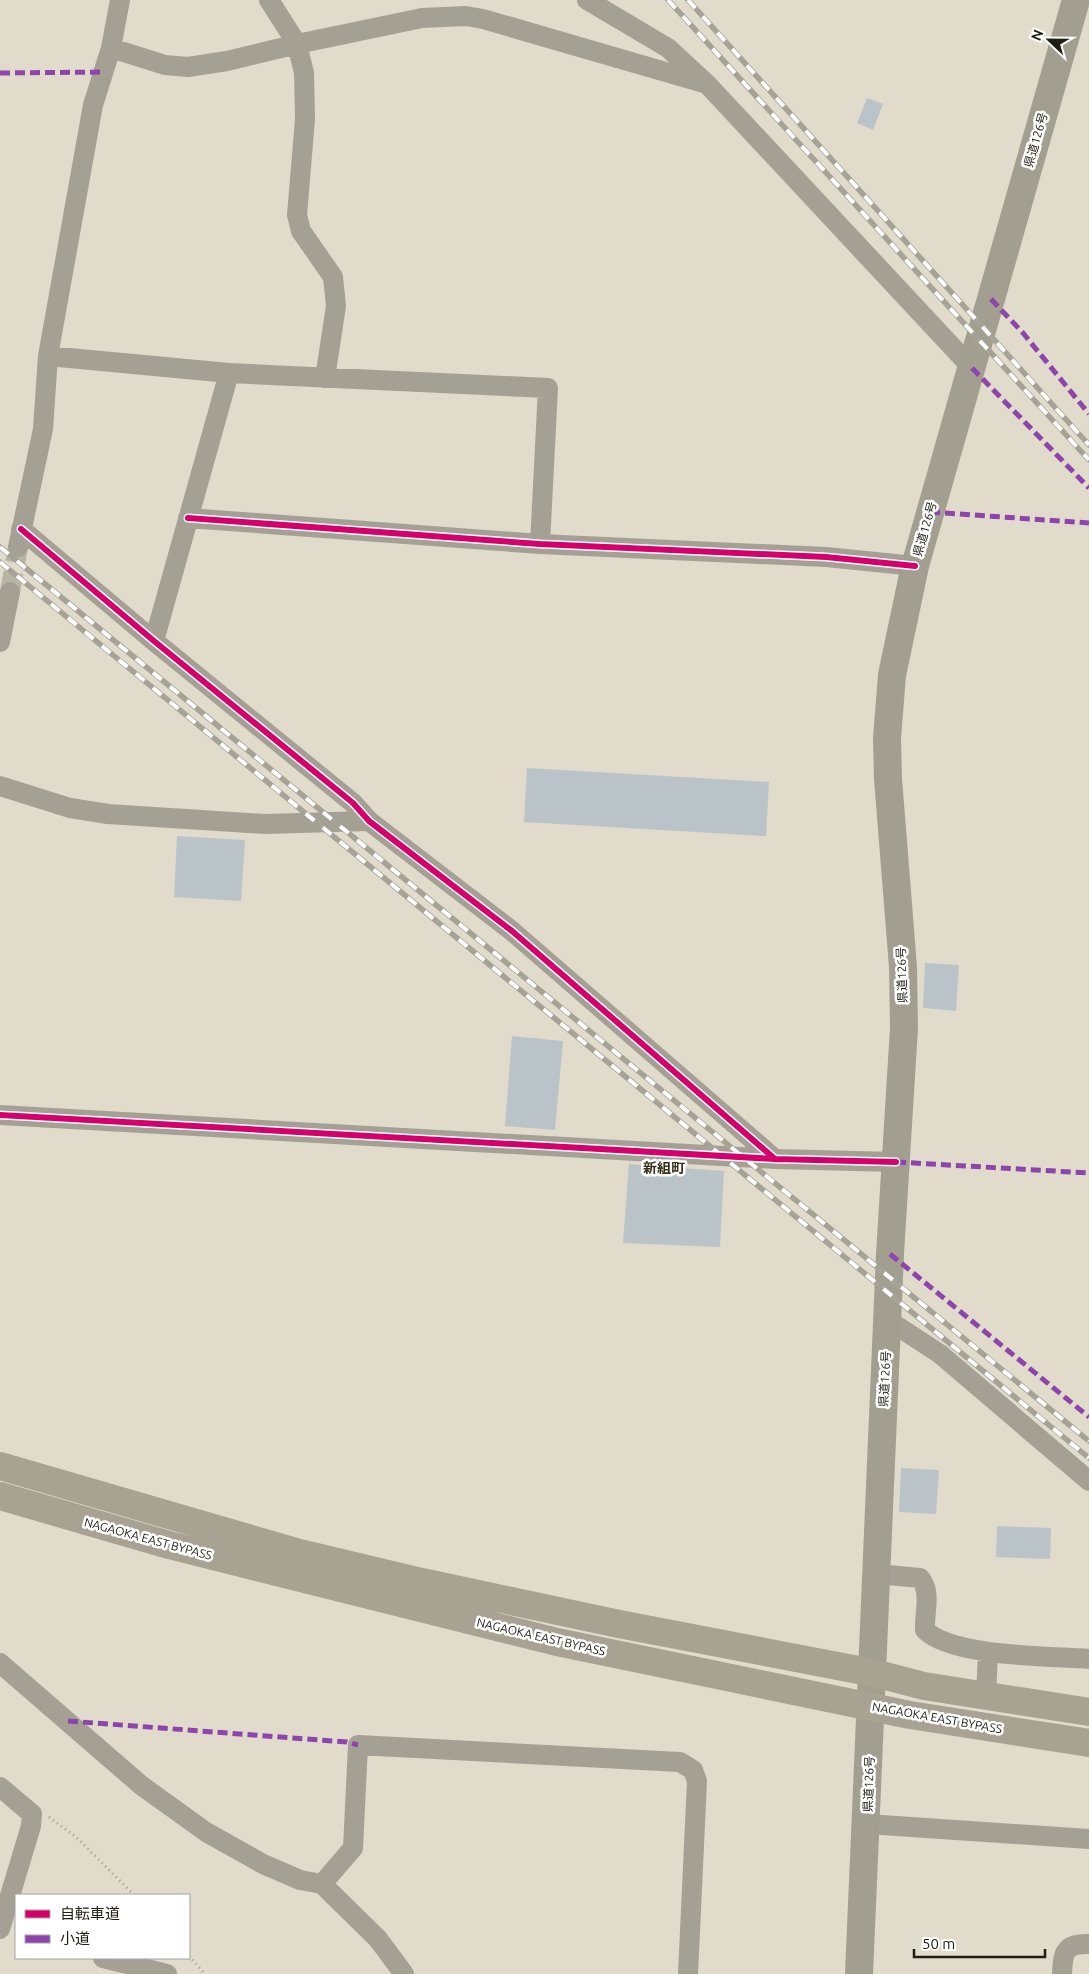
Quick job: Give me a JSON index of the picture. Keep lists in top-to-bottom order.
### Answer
{
  "streets": {
    "highway": ["NAGAOKA EAST BYPASS"],
    "main road": ["県道126号"]
  },
  "crossings": [
    ["県道126号", "NAGAOKA EAST BYPASS"]
  ],
  "districts": ["新組町"],
  "legend": ["自転車道", "小道"],
  "scale_bar": "50 m",
  "north": "left"
}
